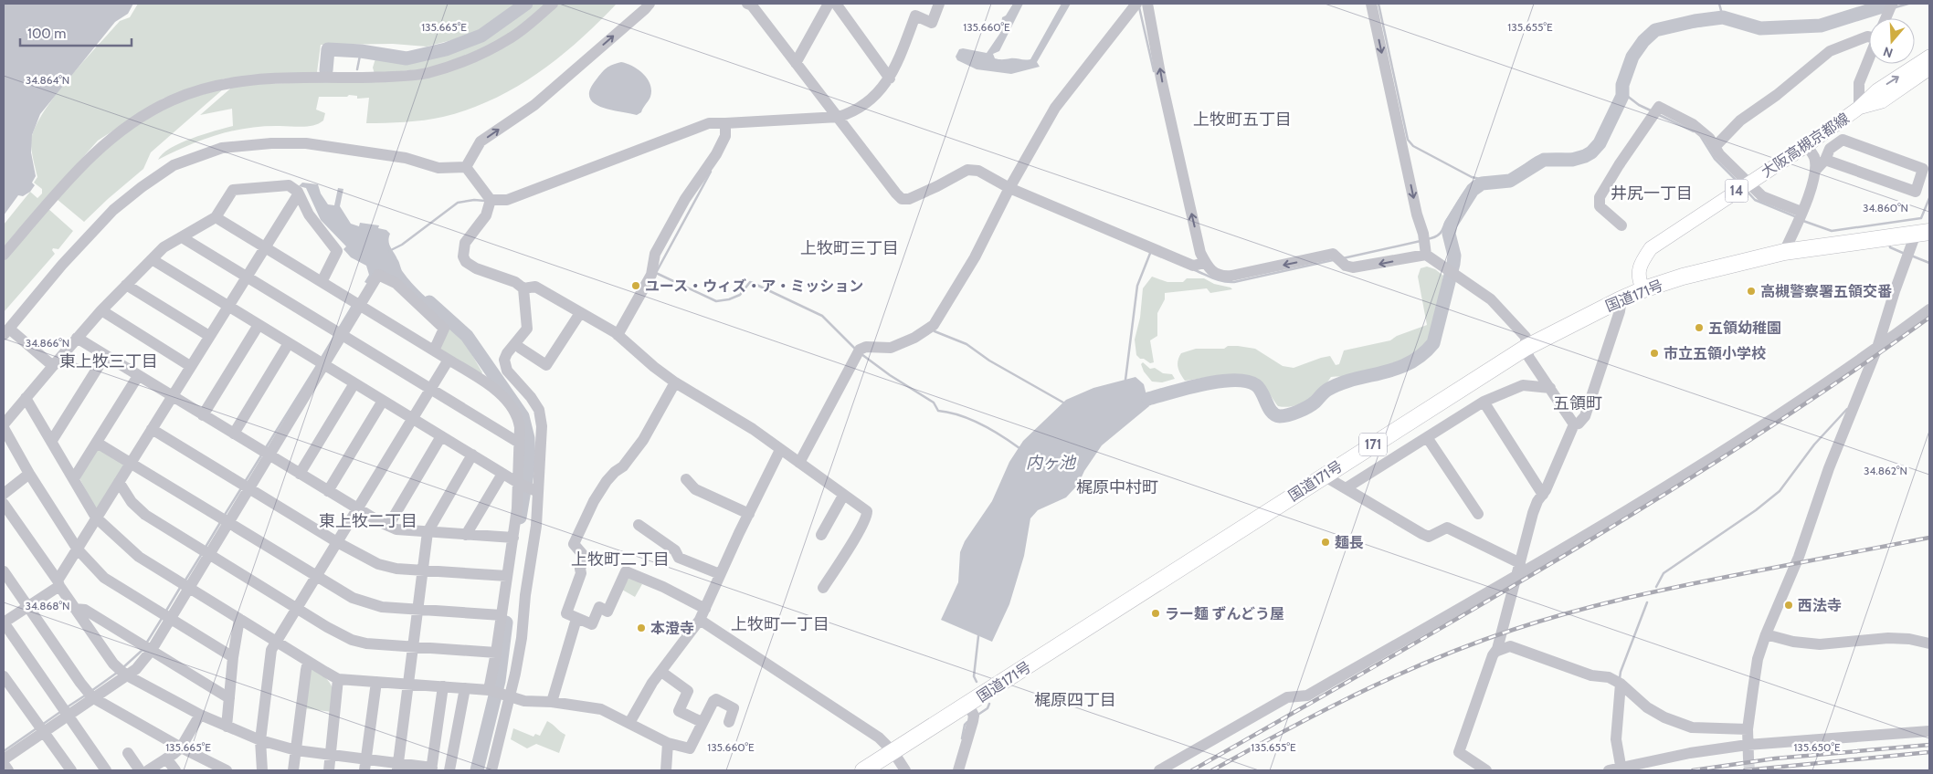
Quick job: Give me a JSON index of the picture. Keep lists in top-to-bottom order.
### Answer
{
  "streets": {
    "highway": ["国道171号", "171"],
    "main road": ["大阪高槻京都線", "14"]
  },
  "crossings": [
    ["大阪高槻京都線", "国道171号"]
  ],
  "districts": [
    "上牧町五丁目",
    "井尻一丁目",
    "上牧町三丁目",
    "東上牧三丁目",
    "五領町",
    "梶原中村町",
    "東上牧二丁目",
    "上牧町二丁目",
    "上牧町一丁目",
    "梶原四丁目"
  ],
  "water": ["内ヶ池"],
  "places": [
    "ユース・ウィズ・ア・ミッション",
    "高槻警察署五領交番",
    "五領幼稚園",
    "市立五領小学校",
    "麺長",
    "西法寺",
    "ラー麺 ずんどう屋",
    "本澄寺"
  ],
  "scale_bar": "100 m",
  "north": "bottom",
  "coordinates": [
    "135.665°E",
    "135.660°E",
    "135.655°E",
    "34.864°N",
    "34.860°N",
    "34.866°N",
    "34.862°N",
    "34.868°N",
    "135.650°E"
  ]
}
